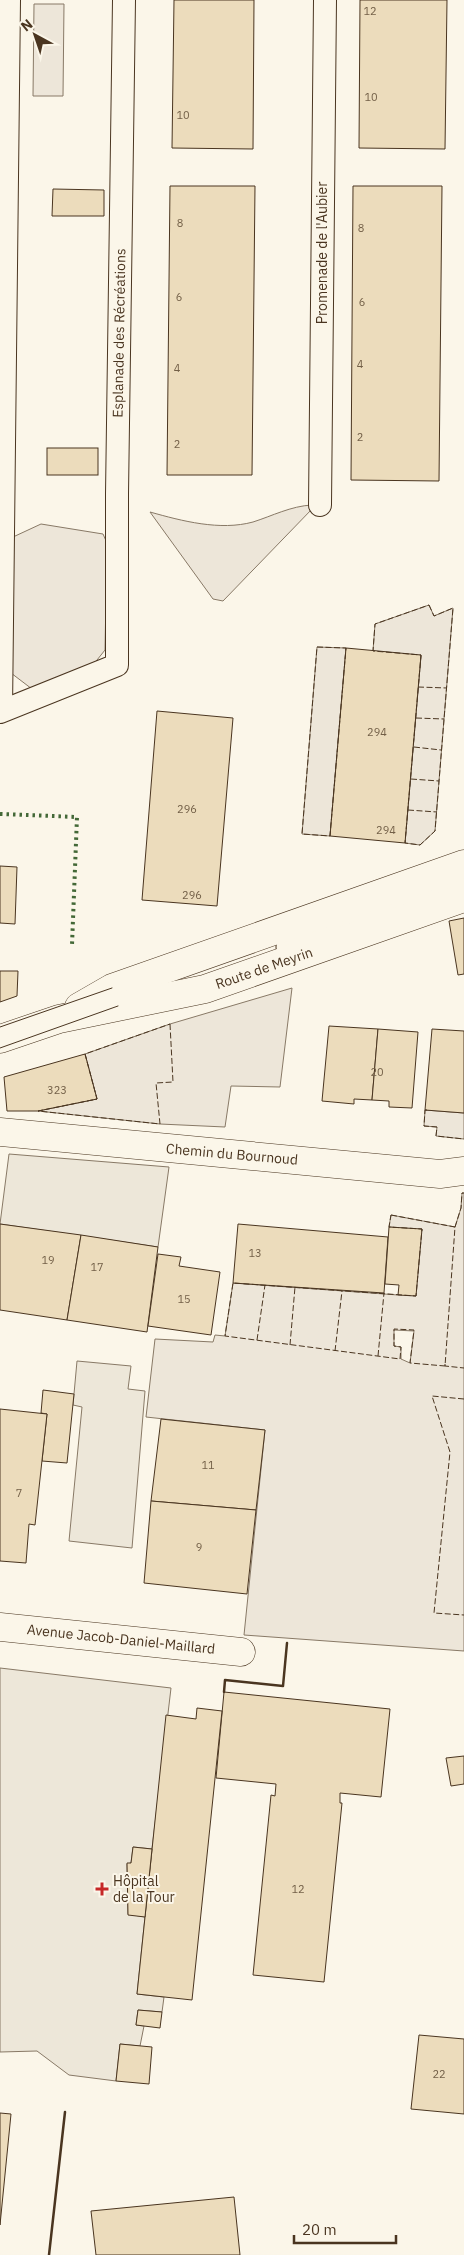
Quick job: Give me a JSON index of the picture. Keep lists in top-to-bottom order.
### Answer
{
  "streets": {
    "street": [
      "Promenade de l'Aubier",
      "Esplanade des Récréations",
      "Route de Meyrin",
      "Chemin du Bournoud",
      "Avenue Jacob-Daniel-Maillard"
    ]
  },
  "places": {
    "health": ["Hôpital de la Tour"]
  },
  "house_numbers": [
    "12",
    "10",
    "10",
    "8",
    "8",
    "6",
    "6",
    "4",
    "4",
    "2",
    "2",
    "294",
    "296",
    "294",
    "296",
    "20",
    "323",
    "13",
    "19",
    "17",
    "15",
    "11",
    "7",
    "9",
    "12",
    "22"
  ],
  "scale_bar": "20 m",
  "north": "top left"
}
